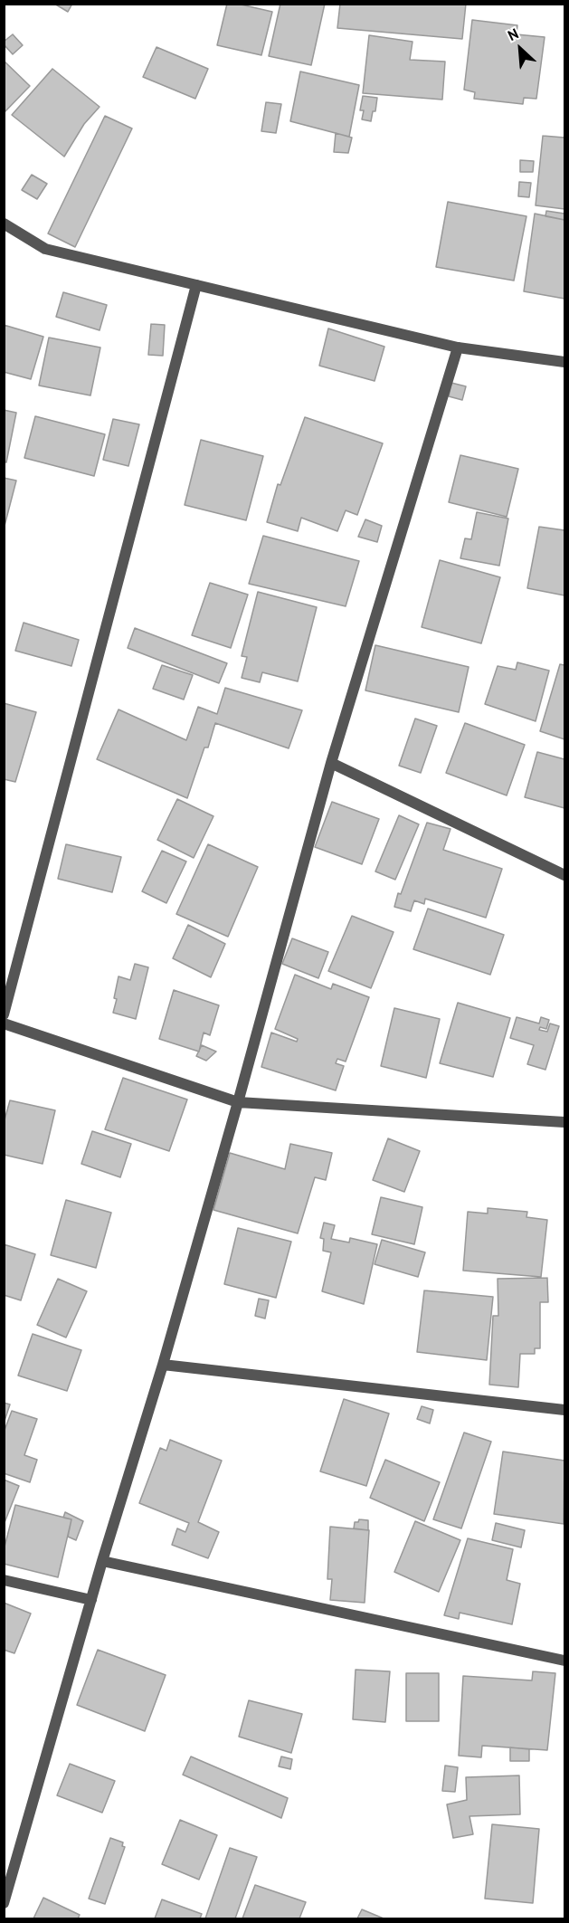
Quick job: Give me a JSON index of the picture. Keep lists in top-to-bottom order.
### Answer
{
  "north": "top left"
}
